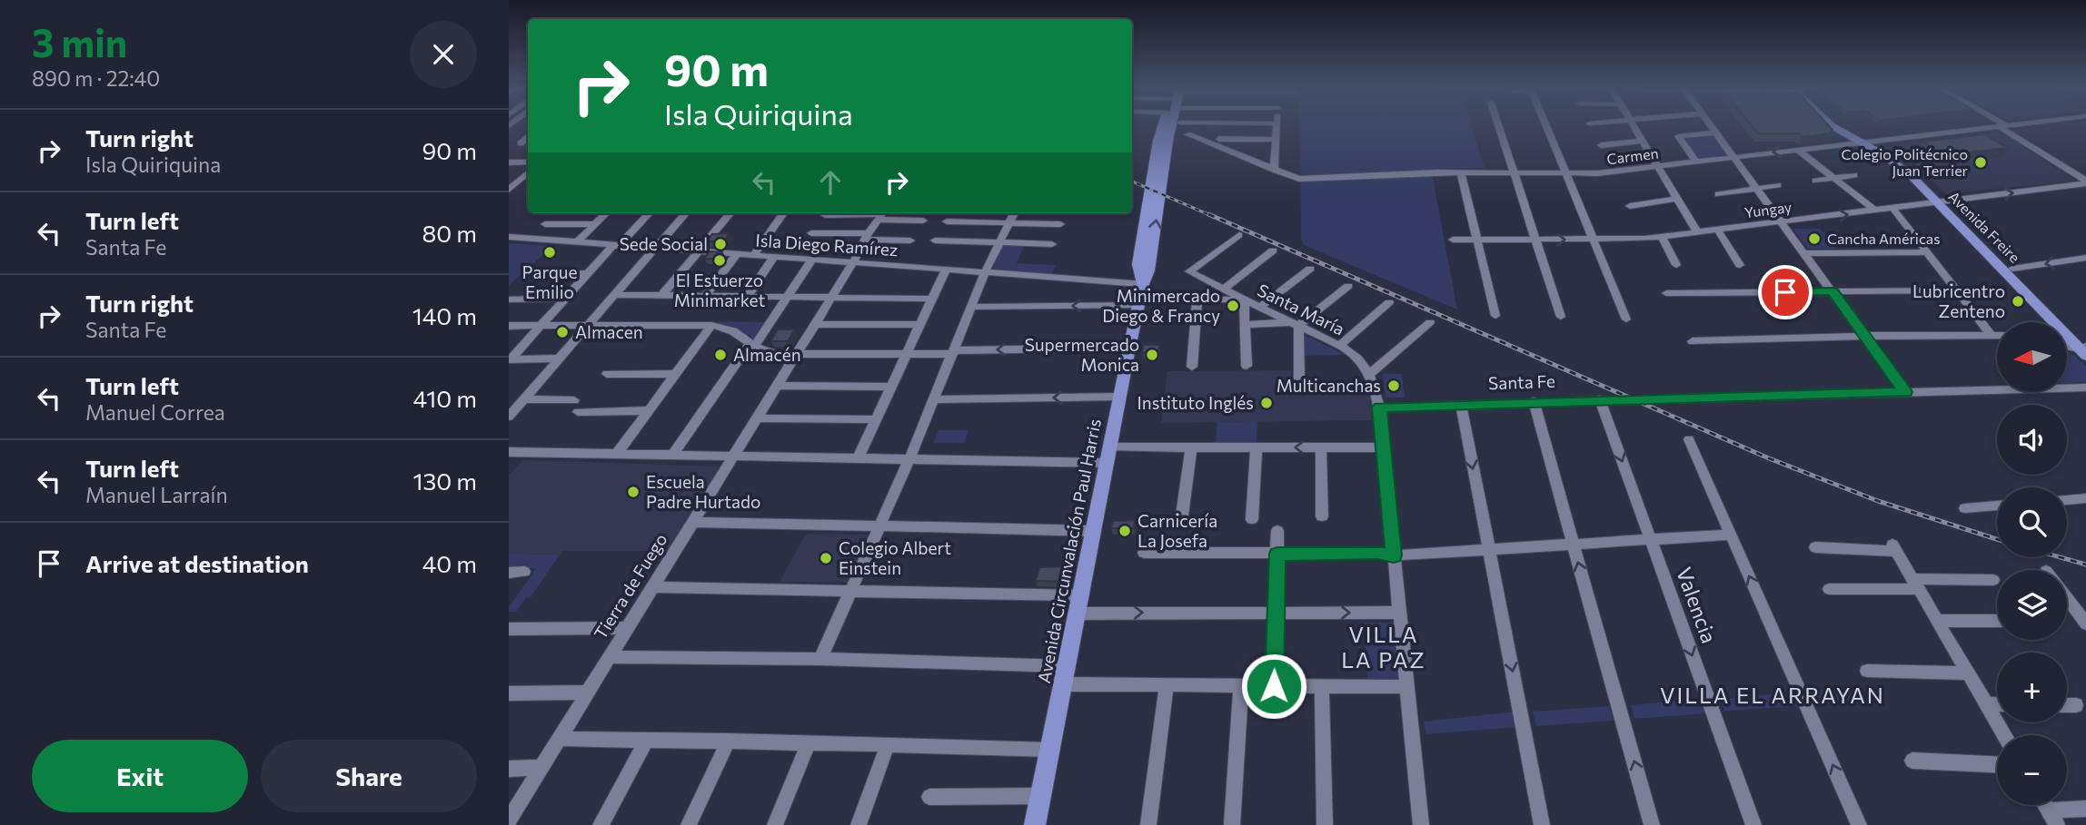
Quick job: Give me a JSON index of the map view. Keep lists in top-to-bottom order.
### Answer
{
  "streets": {
    "main road": ["Avenida Freire", "Avenida Circunvalación Paul Harris"],
    "street": [
      "Carmen",
      "Yungay",
      "Isla Diego Ramírez",
      "Santa María",
      "Santa Fe",
      "Tierra de Fuego",
      "Valencia"
    ]
  },
  "crossings": [
    ["Carmen", "Avenida Freire"],
    ["Yungay", "Avenida Freire"],
    ["Isla Diego Ramírez", "Santa María"],
    ["Isla Diego Ramírez", "Avenida Circunvalación Paul Harris"],
    ["Isla Diego Ramírez", "Tierra de Fuego"],
    ["Santa María", "Santa Fe"],
    ["Santa María", "Avenida Circunvalación Paul Harris"],
    ["Santa Fe", "Valencia"]
  ],
  "districts": ["VILLA LA PAZ", "VILLA EL ARRAYAN"],
  "places": [
    "Colegio Politécnico Juan Terrier",
    "Cancha Américas",
    "Sede Social",
    "Parque Emilio",
    "El Estuerzo Minimarket",
    "Lubricentro Zenteno",
    "Minimercado Diego & Francy",
    "Almacen",
    "Almacén",
    "Supermercado Monica",
    "Multicanchas",
    "Instituto Inglés",
    "Escuela Padre Hurtado",
    "Carnicería La Josefa",
    "Colegio Albert Einstein"
  ],
  "north": "left",
  "page": {
    "heading": ["3 min", "890 m · 22:40"],
    "turn": ["90 m", "Isla Quiriquina"],
    "list": [
      {
        "name": "Turn right",
        "note": "Isla Quiriquina",
        "value": "90 m"
      },
      {
        "name": "Turn left",
        "note": "Santa Fe",
        "value": "80 m"
      },
      {
        "name": "Turn right",
        "note": "Santa Fe",
        "value": "140 m"
      },
      {
        "name": "Turn left",
        "note": "Manuel Correa",
        "value": "410 m"
      },
      {
        "name": "Turn left",
        "note": "Manuel Larraín",
        "value": "130 m"
      },
      {
        "name": "Arrive at destination",
        "value": "40 m"
      }
    ],
    "map_buttons": ["+", "−"],
    "buttons": ["Exit", "Share"]
  }
}
